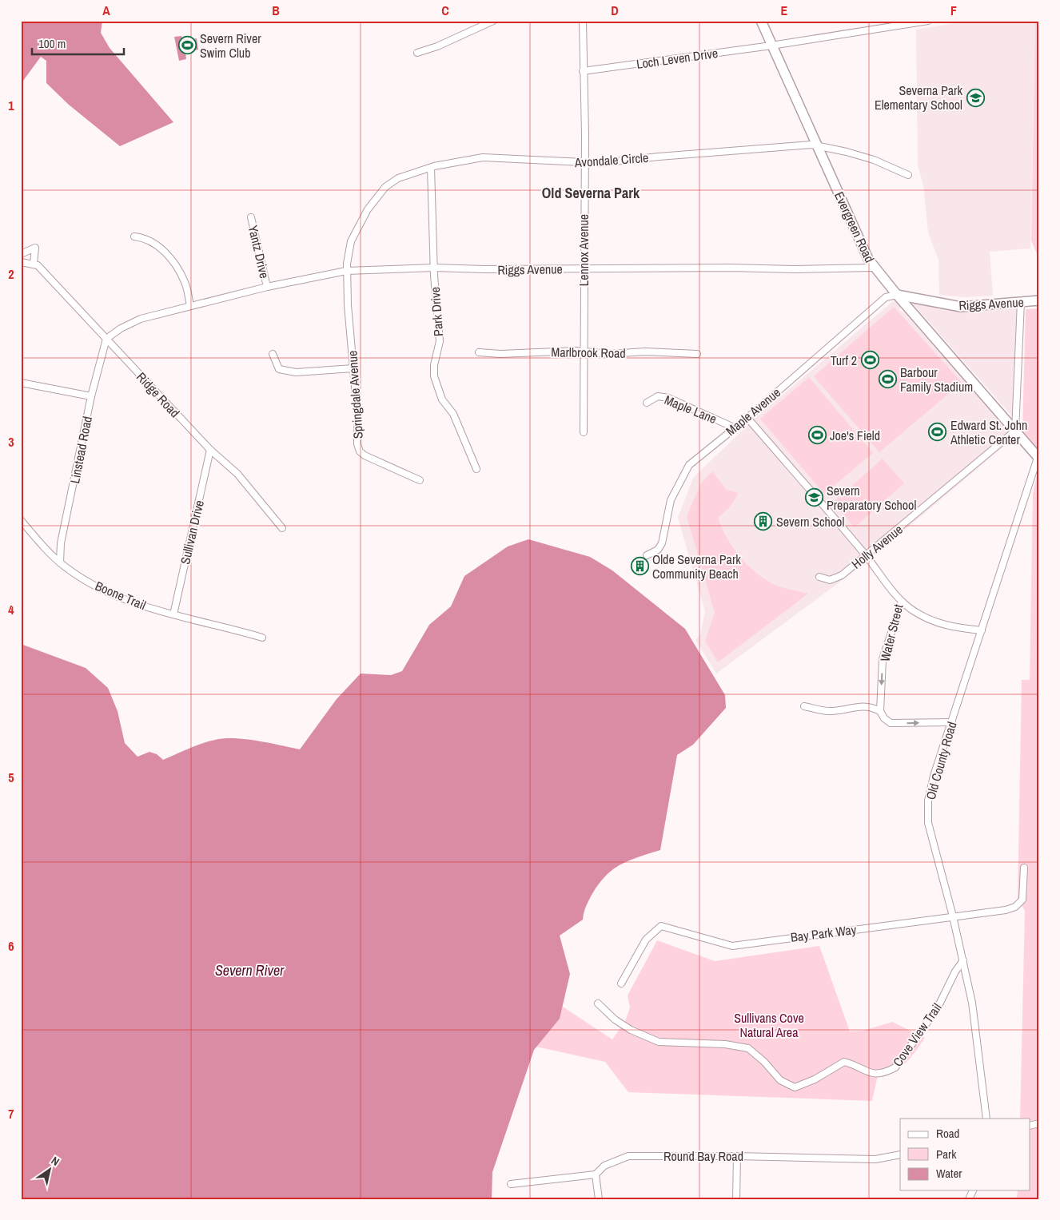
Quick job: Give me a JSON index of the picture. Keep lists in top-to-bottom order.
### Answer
{
  "streets": {
    "street": [
      "Loch Leven Drive",
      "Avondale Circle",
      "Evergreen Road",
      "Lennox Avenue",
      "Yantz Drive",
      "Riggs Avenue",
      "Park Drive",
      "Marlbrook Road",
      "Ridge Road",
      "Springdale Avenue",
      "Maple Lane",
      "Maple Avenue",
      "Linstead Road",
      "Sullivan Drive",
      "Holly Avenue",
      "Boone Trail",
      "Water Street",
      "Old County Road",
      "Bay Park Way",
      "Cove View Trail",
      "Round Bay Road"
    ]
  },
  "crossings": [
    ["Loch Leven Drive", "Evergreen Road"],
    ["Loch Leven Drive", "Lennox Avenue"],
    ["Avondale Circle", "Evergreen Road"],
    ["Avondale Circle", "Lennox Avenue"],
    ["Avondale Circle", "Riggs Avenue"],
    ["Avondale Circle", "Park Drive"],
    ["Avondale Circle", "Springdale Avenue"],
    ["Evergreen Road", "Riggs Avenue"],
    ["Evergreen Road", "Maple Avenue"],
    ["Evergreen Road", "Holly Avenue"],
    ["Evergreen Road", "Old County Road"],
    ["Lennox Avenue", "Riggs Avenue"],
    ["Lennox Avenue", "Marlbrook Road"],
    ["Yantz Drive", "Riggs Avenue"],
    ["Riggs Avenue", "Park Drive"],
    ["Riggs Avenue", "Ridge Road"],
    ["Riggs Avenue", "Springdale Avenue"],
    ["Riggs Avenue", "Maple Avenue"],
    ["Riggs Avenue", "Linstead Road"],
    ["Ridge Road", "Linstead Road"],
    ["Ridge Road", "Sullivan Drive"],
    ["Maple Lane", "Maple Avenue"],
    ["Maple Avenue", "Water Street"],
    ["Linstead Road", "Boone Trail"],
    ["Sullivan Drive", "Boone Trail"],
    ["Holly Avenue", "Water Street"],
    ["Old County Road", "Bay Park Way"],
    ["Old County Road", "Cove View Trail"]
  ],
  "districts": ["Old Severna Park"],
  "water": ["Severn River"],
  "parks": ["Sullivans Cove Natural Area"],
  "places": {
    "sports": [
      "Severn River Swim Club",
      "Turf 2",
      "Barbour Family Stadium",
      "Edward St. John Athletic Center",
      "Joe's Field"
    ],
    "school or university": ["Severna Park Elementary School", "Severn Preparatory School"],
    "building": ["Severn School", "Olde Severna Park Community Beach"]
  },
  "legend": ["Road", "Park", "Water"],
  "scale_bar": "100 m",
  "north": "top right",
  "grid": {
    "columns": [
      "A",
      "B",
      "C",
      "D",
      "E",
      "F"
    ],
    "rows": [
      "1",
      "2",
      "3",
      "4",
      "5",
      "6",
      "7"
    ]
  }
}
